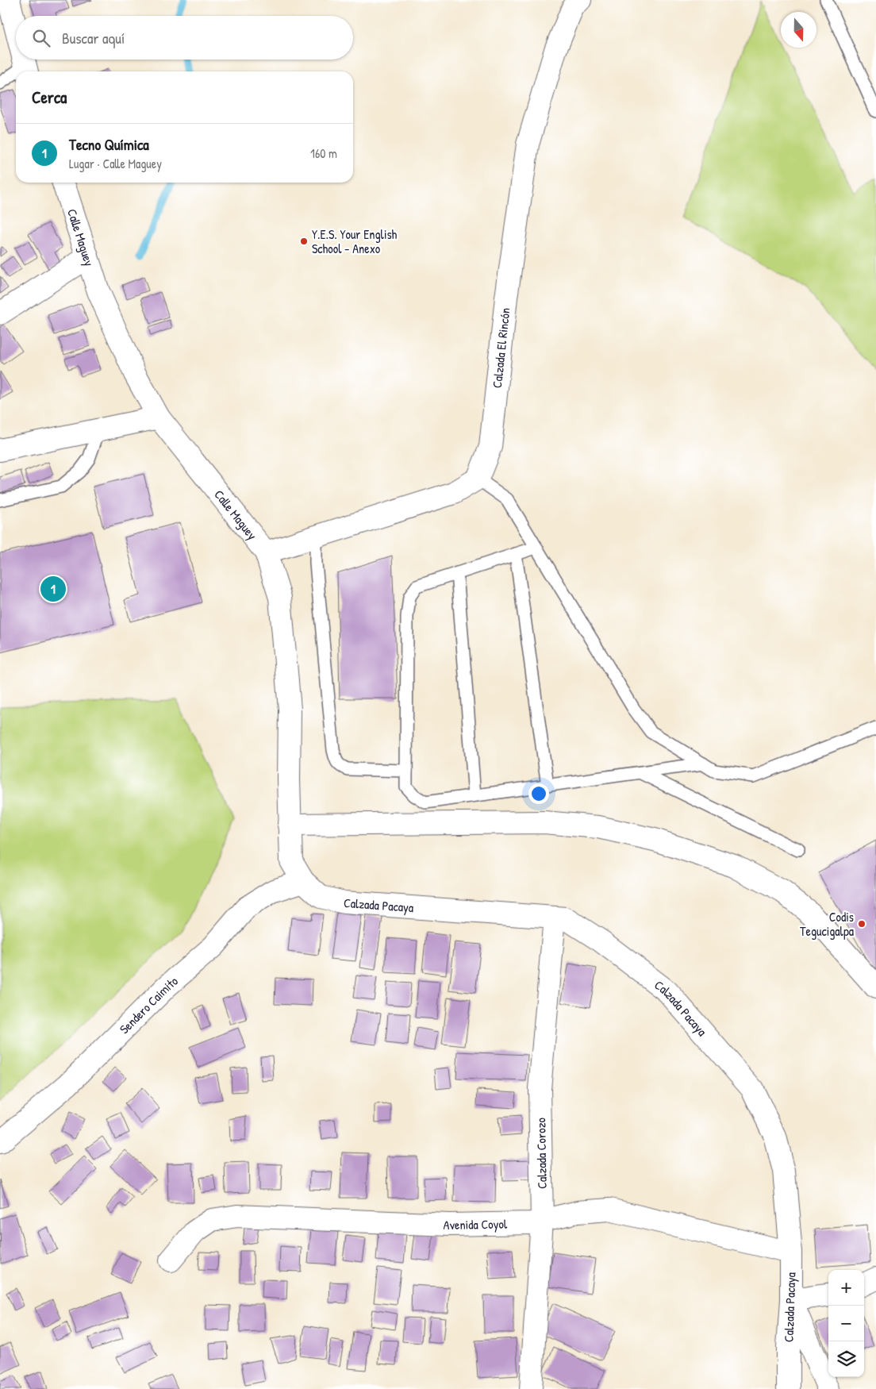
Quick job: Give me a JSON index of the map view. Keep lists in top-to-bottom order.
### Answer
{
  "streets": {
    "street": [
      "Calle Maguey",
      "Calzada El Rincón",
      "Calzada Pacaya",
      "Sendero Caimito",
      "Calzada Corozo",
      "Avenida Coyol"
    ]
  },
  "crossings": [
    ["Calle Maguey", "Calzada Pacaya"],
    ["Calle Maguey", "Sendero Caimito"],
    ["Calzada Pacaya", "Sendero Caimito"],
    ["Calzada Pacaya", "Calzada Corozo"],
    ["Calzada Pacaya", "Avenida Coyol"],
    ["Calzada Corozo", "Avenida Coyol"]
  ],
  "places": ["Y.E.S. Your English School - Anexo", "Codis Tegucigalpa"],
  "north": "bottom",
  "page": {
    "search": "Buscar aquí",
    "heading": "Cerca",
    "list": [
      {
        "mark": "1",
        "name": "Tecno Química",
        "note": "Lugar · Calle Maguey",
        "value": "160 m"
      }
    ],
    "pins": "1",
    "map_buttons": ["+", "−"]
  }
}
